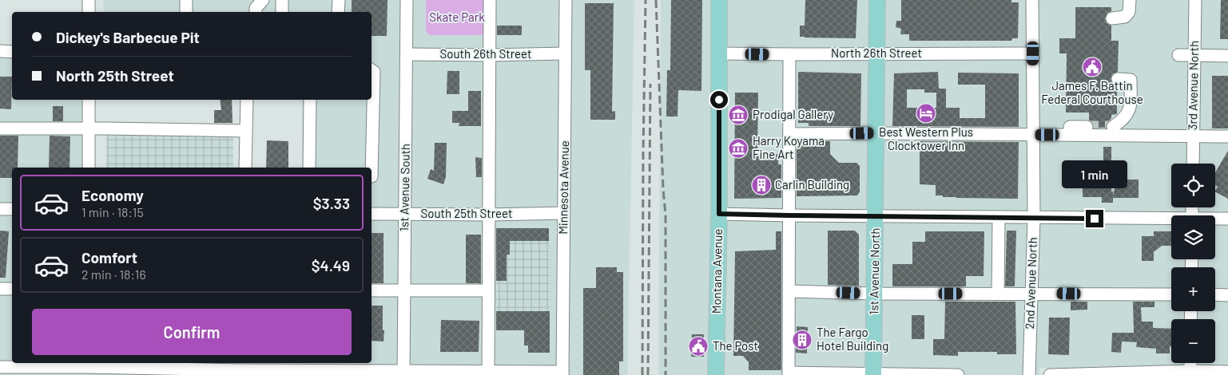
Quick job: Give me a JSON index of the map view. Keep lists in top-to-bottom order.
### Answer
{
  "streets": {
    "main road": ["Montana Avenue", "1st Avenue North"],
    "street": [
      "North 26th Street",
      "South 26th Street",
      "3rd Avenue North",
      "1st Avenue South",
      "Minnesota Avenue",
      "South 25th Street",
      "2nd Avenue North"
    ]
  },
  "crossings": [
    ["North 26th Street", "Montana Avenue"],
    ["North 26th Street", "1st Avenue North"],
    ["North 26th Street", "2nd Avenue North"],
    ["South 26th Street", "1st Avenue South"],
    ["South 26th Street", "Minnesota Avenue"],
    ["1st Avenue South", "South 25th Street"],
    ["Minnesota Avenue", "South 25th Street"]
  ],
  "parks": ["Skate Park"],
  "places": {
    "public building": ["James F. Battin Federal Courthouse", "The Post"],
    "hotel": ["Best Western Plus Clocktower Inn"],
    "museum": ["Prodigal Gallery", "Harry Koyama Fine Art"],
    "building": ["Carlin Building", "The Fargo Hotel Building"]
  },
  "page": {
    "banner": ["Dickey's Barbecue Pit", "North 25th Street"],
    "bubble": "1 min",
    "map_buttons": ["+", "−"],
    "list": [
      {
        "name": "Economy",
        "note": "1 min · 18:15",
        "value": "$3.33"
      },
      {
        "name": "Comfort",
        "note": "2 min · 18:16",
        "value": "$4.49"
      }
    ],
    "buttons": "Confirm"
  }
}
